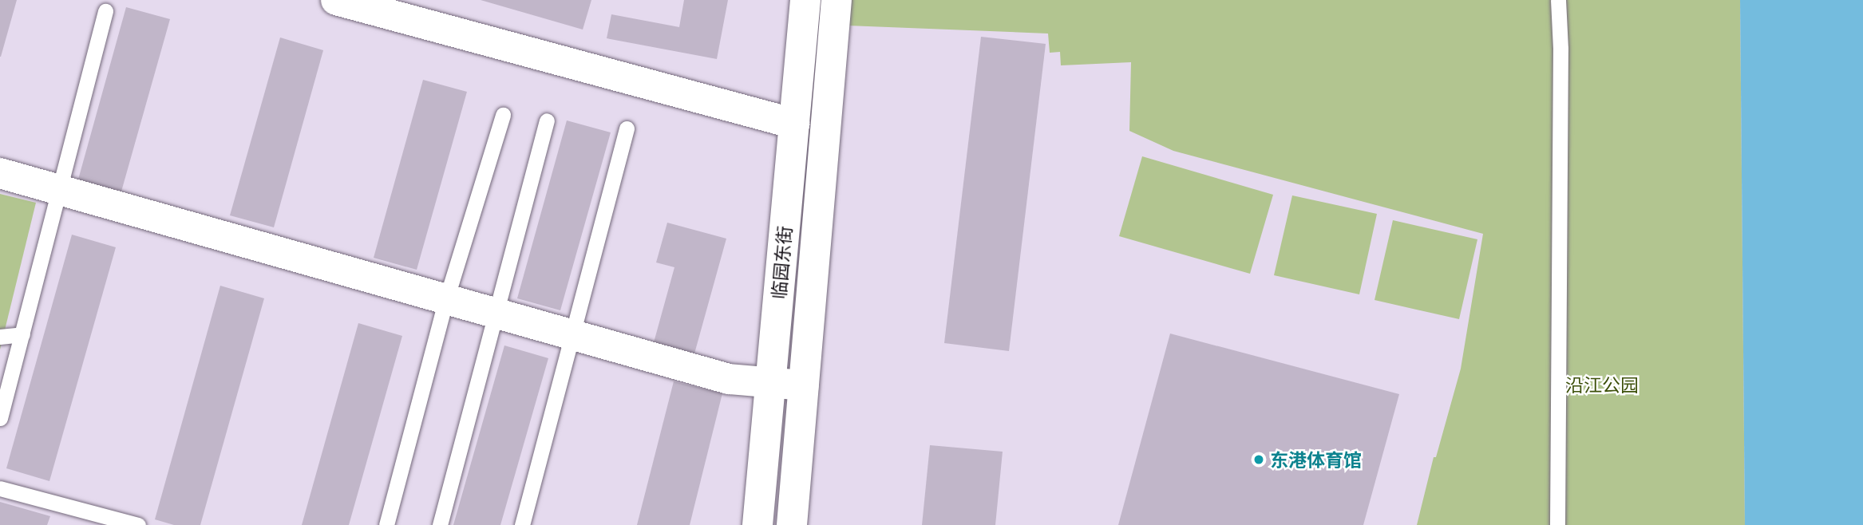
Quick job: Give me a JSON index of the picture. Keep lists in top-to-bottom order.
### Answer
{
  "streets": {
    "street": ["临园东街"]
  },
  "parks": ["沿江公园"],
  "places": ["东港体育馆"]
}
